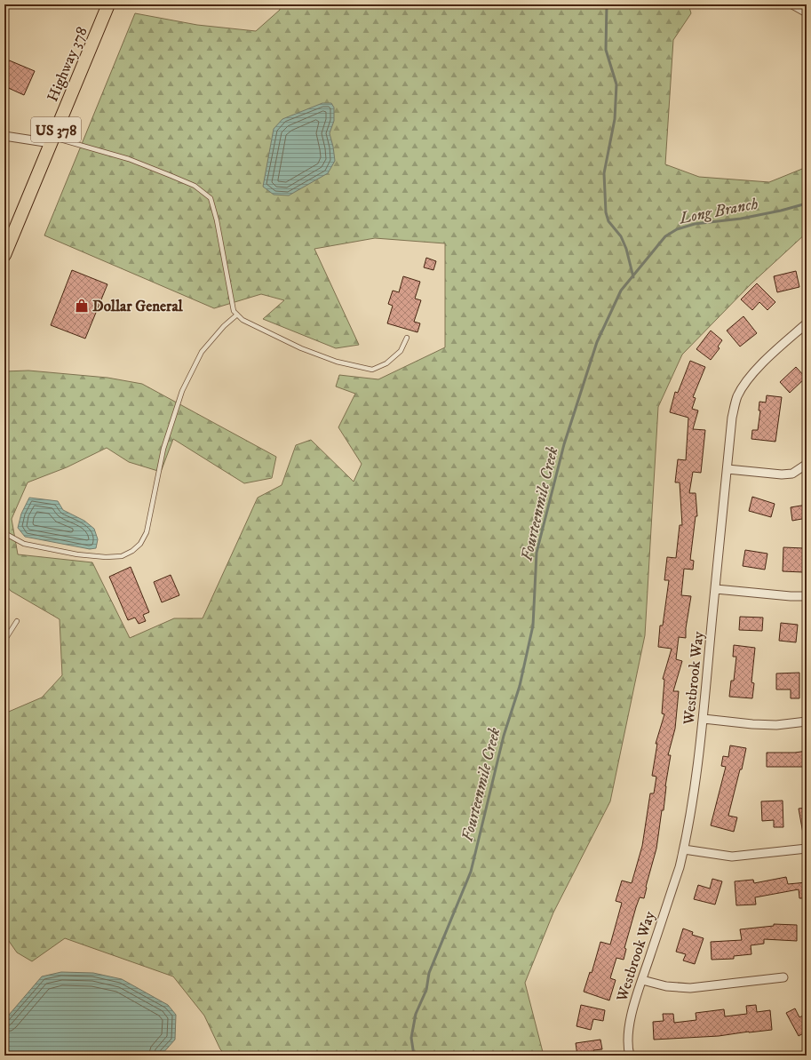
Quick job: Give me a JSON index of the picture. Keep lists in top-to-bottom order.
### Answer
{
  "streets": {
    "main road": ["Highway 378", "US 378"],
    "street": ["Westbrook Way"]
  },
  "water": ["Long Branch", "Fourteenmile Creek"],
  "places": {
    "shop": ["Dollar General"]
  }
}
